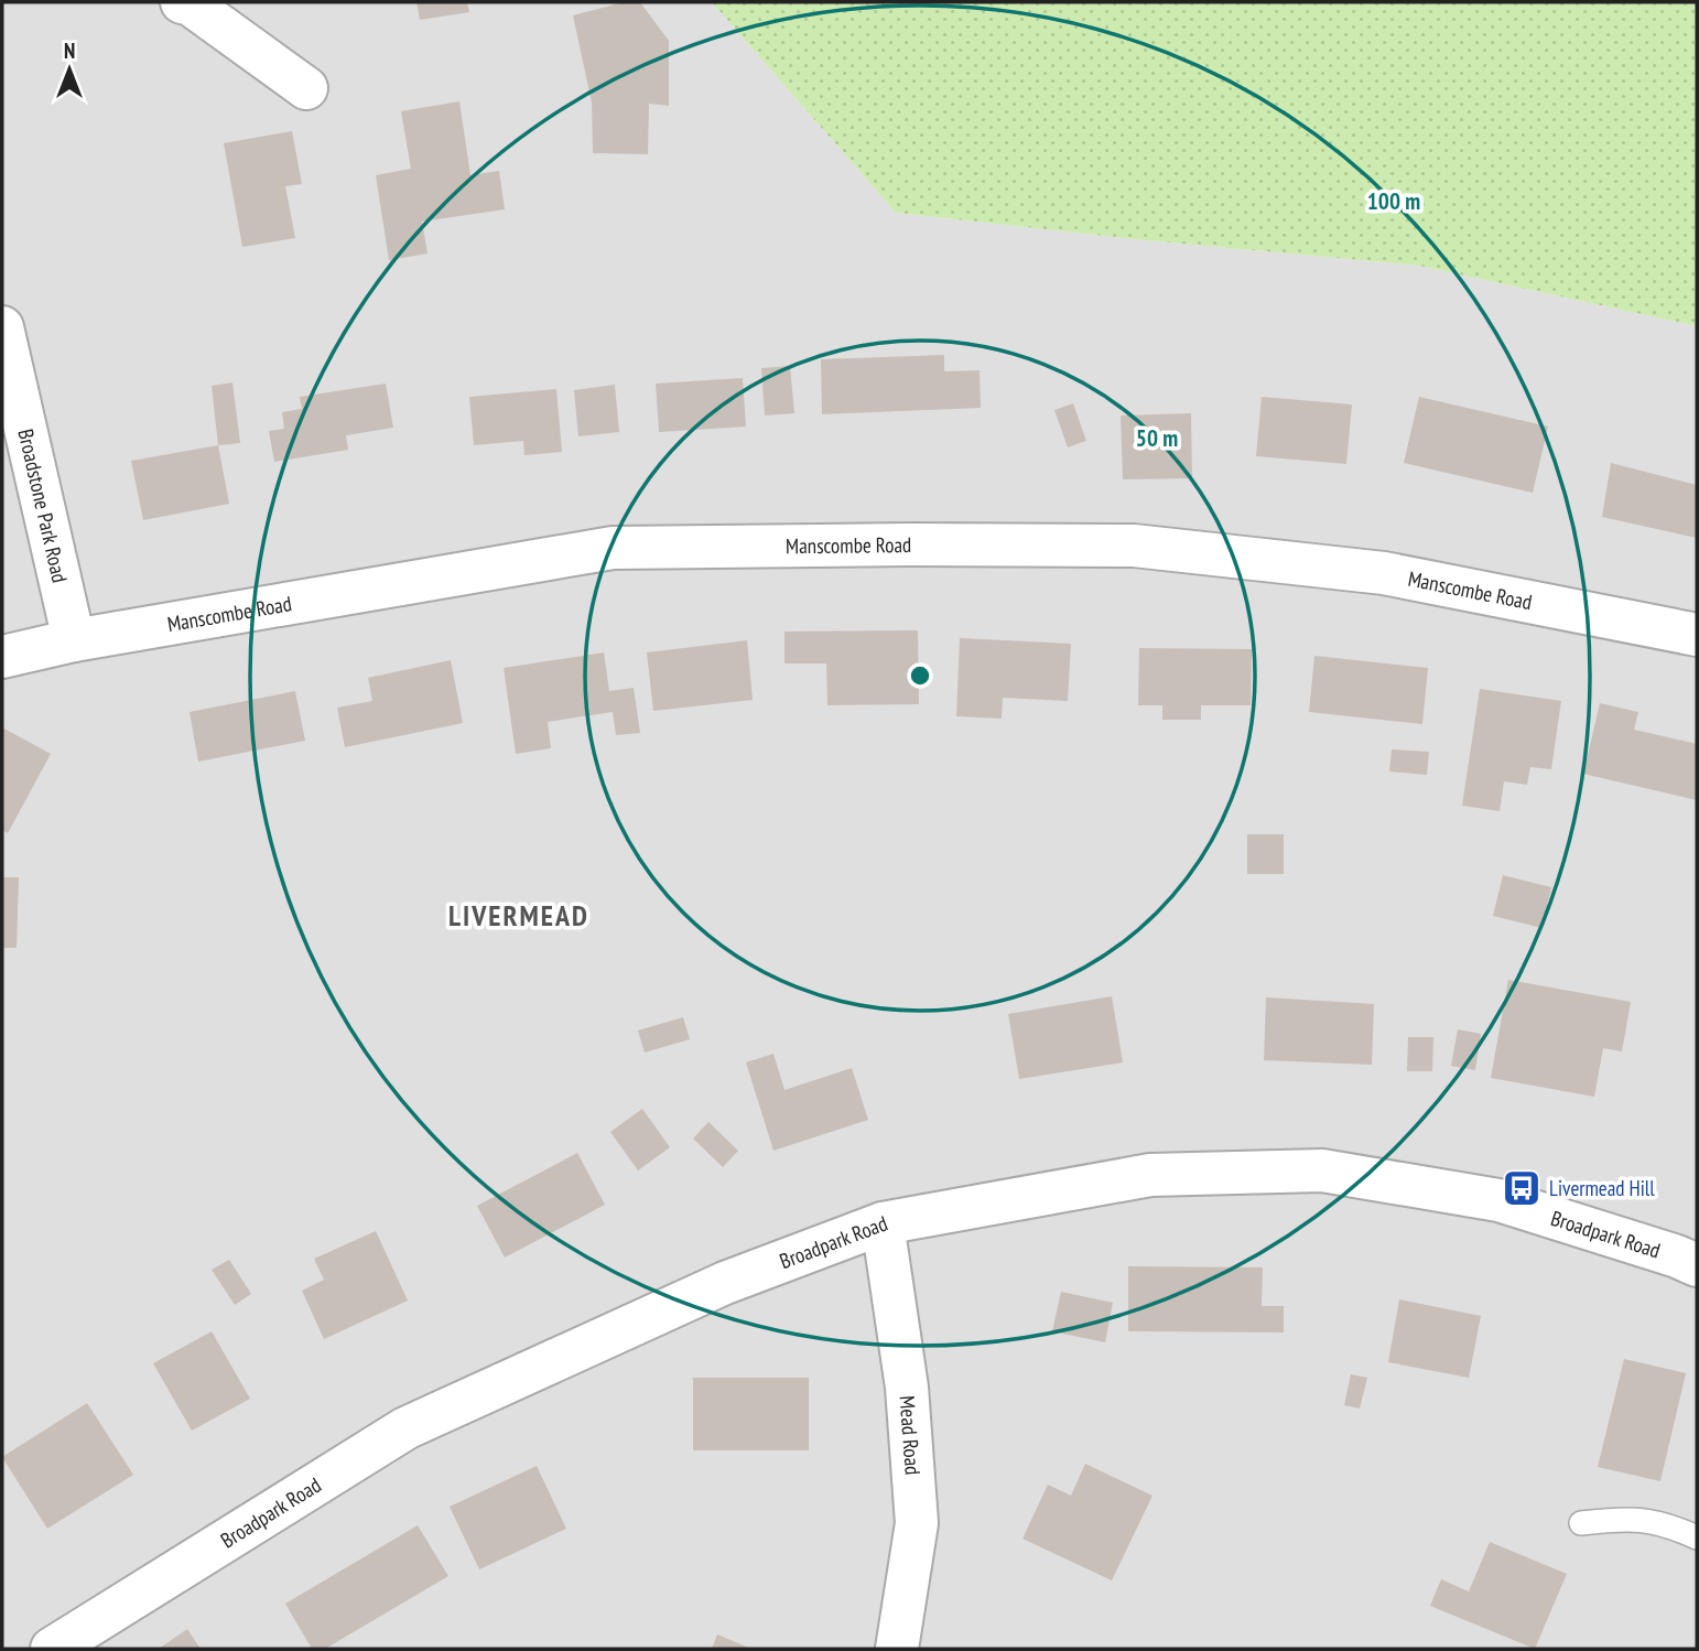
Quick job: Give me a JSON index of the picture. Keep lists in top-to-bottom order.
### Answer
{
  "streets": {
    "street": [
      "Broadstone Park Road",
      "Manscombe Road",
      "Broadpark Road",
      "Mead Road"
    ]
  },
  "crossings": [
    ["Broadstone Park Road", "Manscombe Road"],
    ["Broadpark Road", "Mead Road"]
  ],
  "districts": ["LIVERMEAD"],
  "places": {
    "bus stop": ["Livermead Hill"]
  },
  "north": "top",
  "rings": ["100 m", "50 m"]
}
